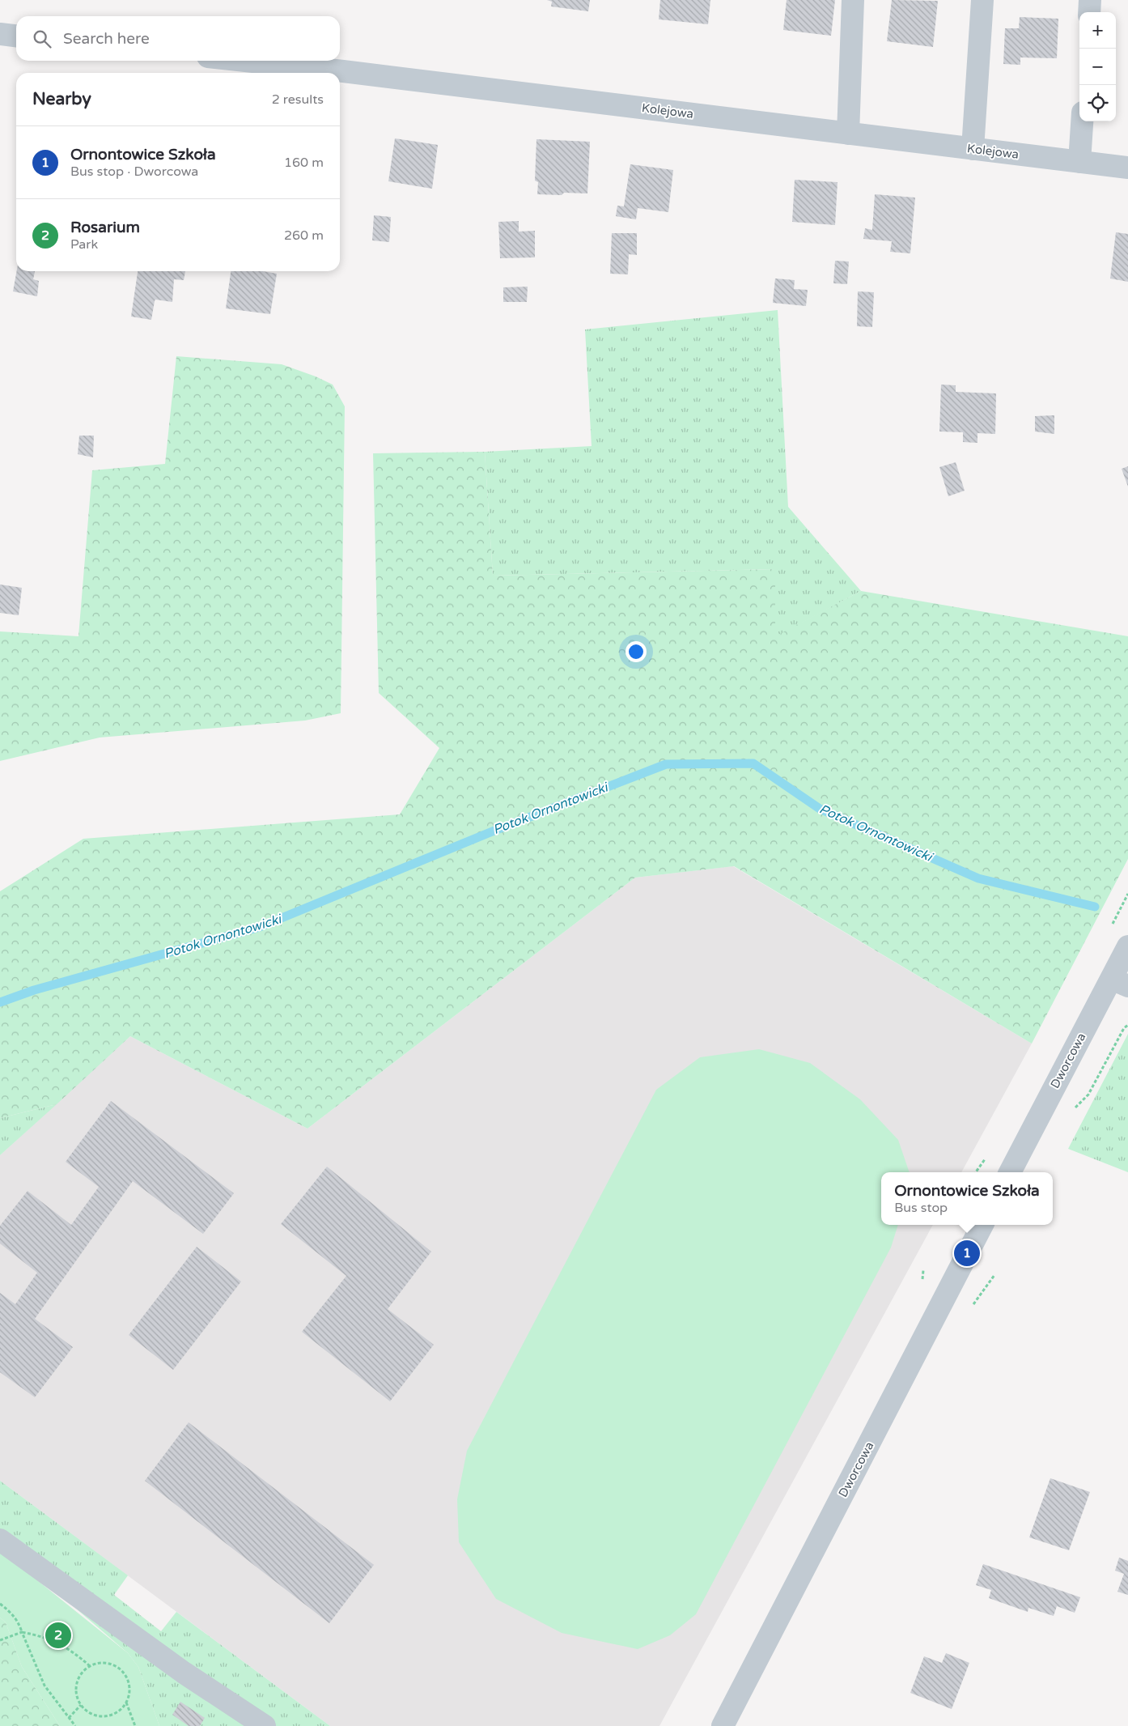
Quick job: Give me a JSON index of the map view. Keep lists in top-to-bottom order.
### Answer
{
  "streets": {
    "street": ["Kolejowa", "Dworcowa"]
  },
  "water": ["Potok Ornontowicki"],
  "page": {
    "map_buttons": ["+", "−"],
    "search": "Search here",
    "heading": ["Nearby", "2 results"],
    "list": [
      {
        "mark": "1",
        "name": "Ornontowice Szkoła",
        "note": "Bus stop · Dworcowa",
        "value": "160 m"
      },
      {
        "mark": "2",
        "name": "Rosarium",
        "note": "Park",
        "value": "260 m"
      }
    ],
    "popup": ["Ornontowice Szkoła", "Bus stop"],
    "pins": ["1", "2"]
  }
}
